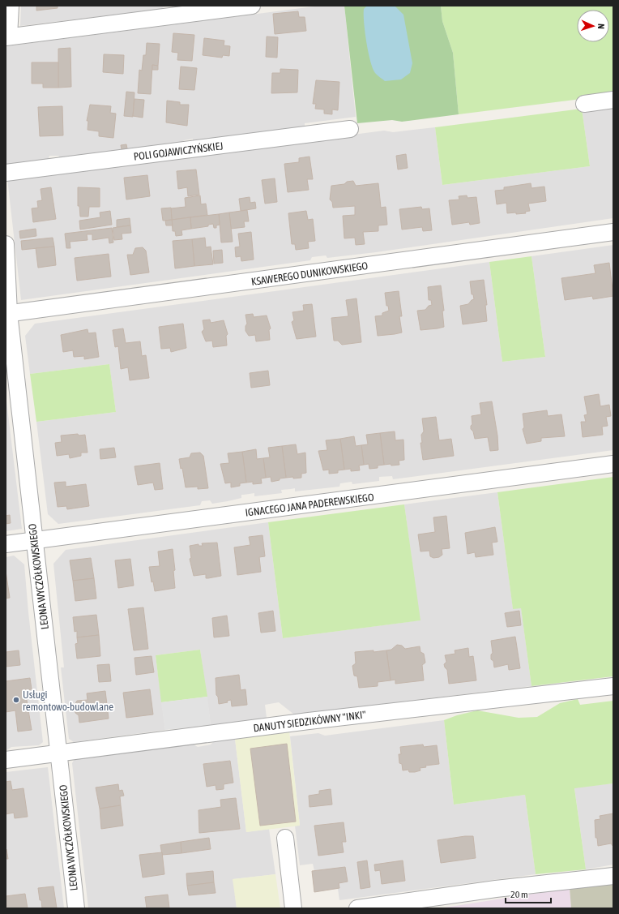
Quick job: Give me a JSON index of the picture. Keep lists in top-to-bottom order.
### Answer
{
  "streets": {
    "street": [
      "POLI GOJAWICZYŃSKIEJ",
      "KSAWEREGO DUNIKOWSKIEGO",
      "IGNACEGO JANA PADEREWSKIEGO",
      "LEONA WYCZÓŁKOWSKIEGO",
      "DANUTY SIEDZIKÓWNY \"INKI\""
    ]
  },
  "crossings": [
    ["KSAWEREGO DUNIKOWSKIEGO", "LEONA WYCZÓŁKOWSKIEGO"],
    ["IGNACEGO JANA PADEREWSKIEGO", "LEONA WYCZÓŁKOWSKIEGO"],
    ["LEONA WYCZÓŁKOWSKIEGO", "DANUTY SIEDZIKÓWNY \"INKI\""]
  ],
  "places": ["Usługi remontowo-budowlane"],
  "scale_bar": "20 m",
  "north": "right"
}
